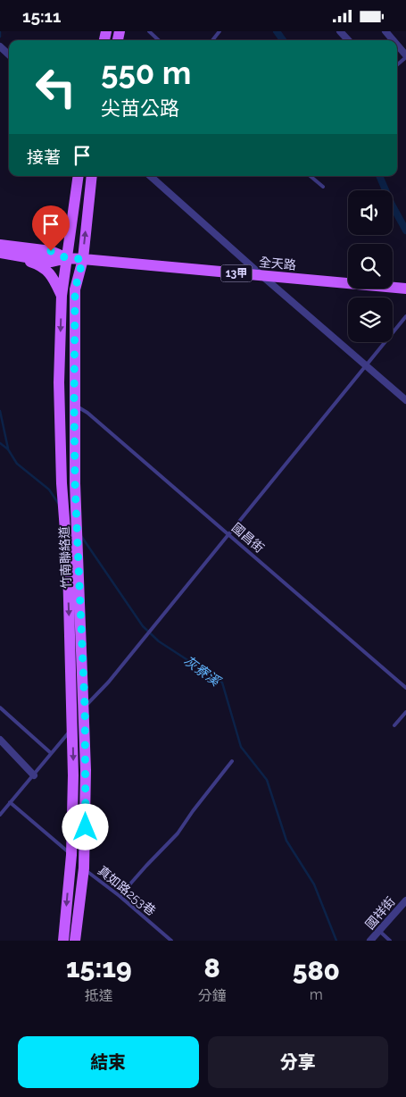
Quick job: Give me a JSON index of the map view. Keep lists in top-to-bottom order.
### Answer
{
  "streets": {
    "main road": ["全天路", "13甲", "竹南聯絡道"],
    "street": ["國祥街"],
    "lane": ["國昌街", "真如路253巷"]
  },
  "crossings": [
    ["全天路", "13甲"],
    ["全天路", "竹南聯絡道"],
    ["13甲", "竹南聯絡道"],
    ["國昌街", "竹南聯絡道"],
    ["竹南聯絡道", "真如路253巷"]
  ],
  "water": ["灰寮溪"],
  "page": {
    "status": "15:11",
    "turn": ["550 m", "尖苗公路"],
    "then": "接著",
    "eta": [
      "15:19",
      "抵達",
      "8",
      "分鐘",
      "580",
      "m"
    ],
    "buttons": ["結束", "分享"]
  }
}
